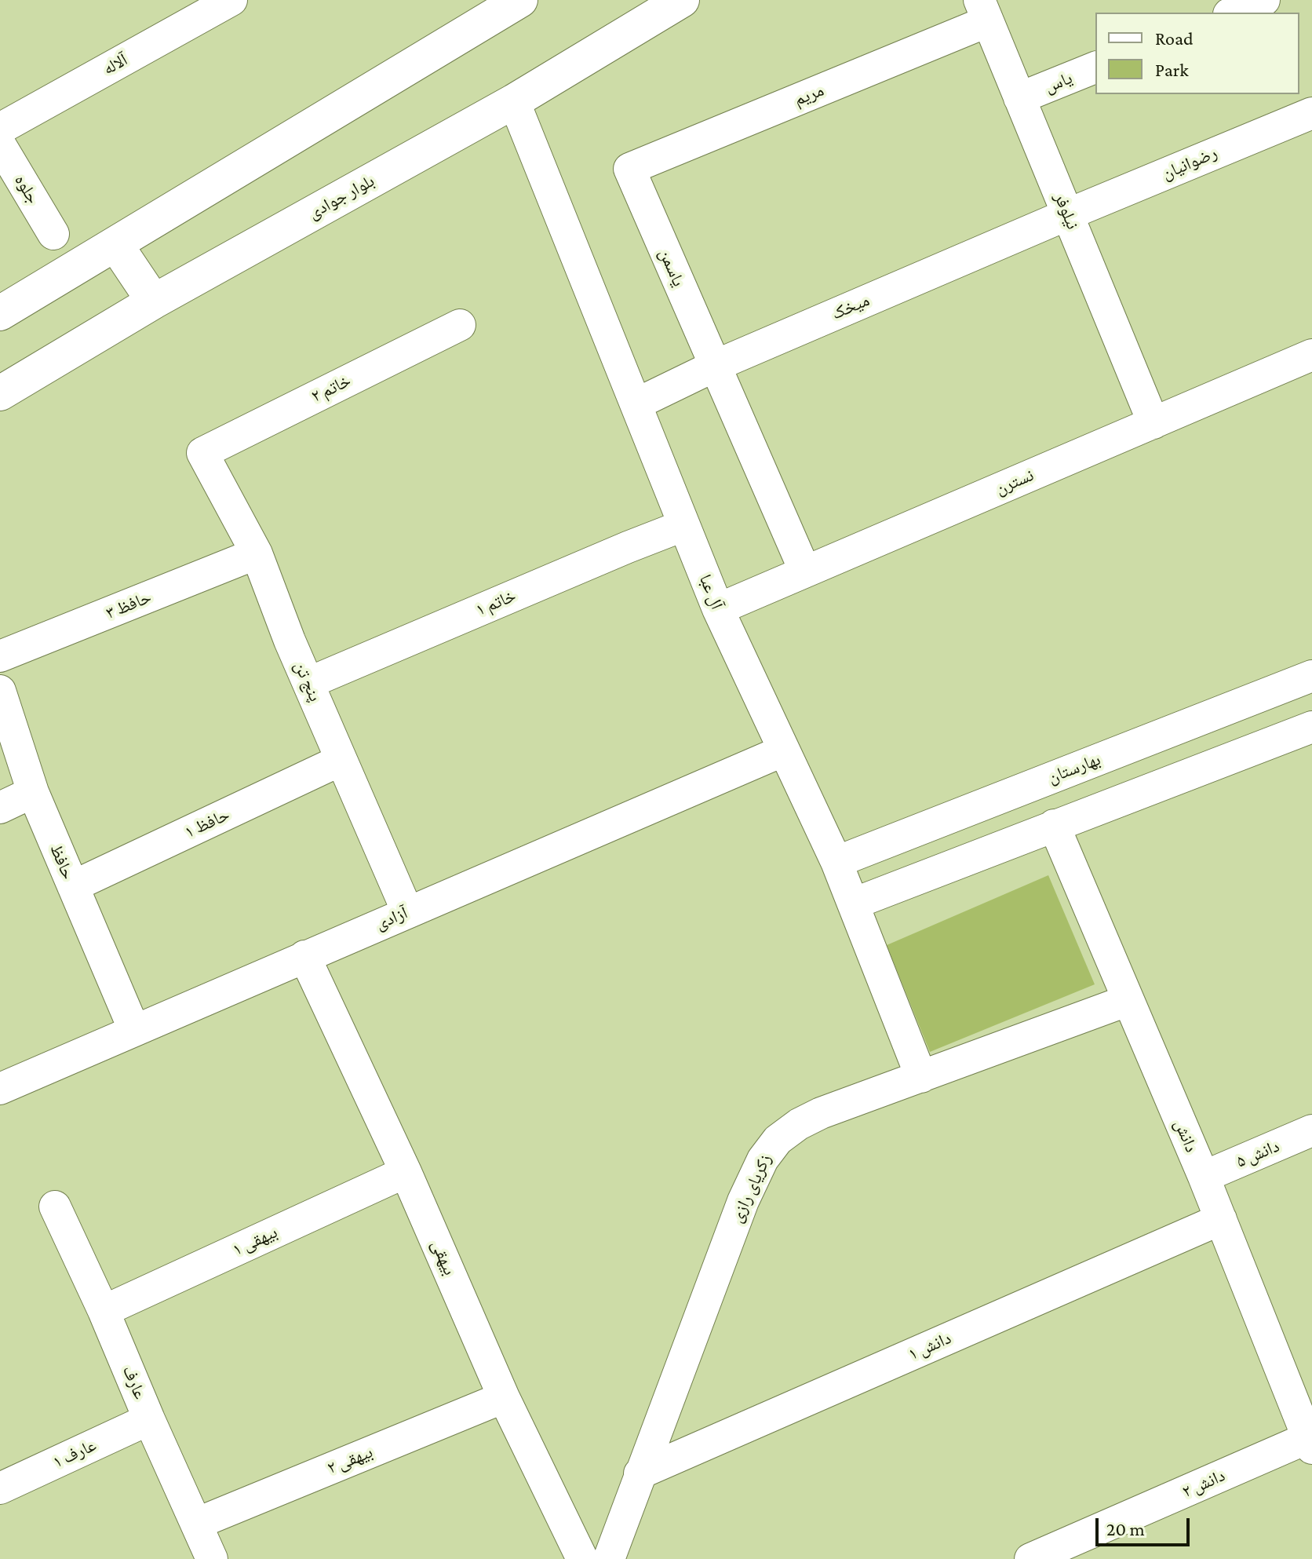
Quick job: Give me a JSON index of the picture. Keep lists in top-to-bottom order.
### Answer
{
  "streets": {
    "street": [
      "آلاله",
      "یاس",
      "مریم",
      "رضوانیان",
      "جلوه",
      "بلوار جوادی",
      "نیلوفر",
      "یاسمن",
      "میخک",
      "خاتم ۲",
      "نسترن",
      "آل عبا",
      "خاتم ۱",
      "حافظ ۳",
      "پنج تن",
      "بهارستان",
      "حافظ ۱",
      "حافظ",
      "آزادی",
      "دانش",
      "دانش ۵",
      "زکریای رازی",
      "بیهقی ۱",
      "بیهقی",
      "دانش ۱",
      "عارف",
      "عارف ۱",
      "بیهقی ۲",
      "دانش ۲"
    ]
  },
  "crossings": [
    ["یاس", "نیلوفر"],
    ["مریم", "نیلوفر"],
    ["مریم", "یاسمن"],
    ["رضوانیان", "نیلوفر"],
    ["رضوانیان", "میخک"],
    ["بلوار جوادی", "آل عبا"],
    ["نیلوفر", "میخک"],
    ["نیلوفر", "نسترن"],
    ["یاسمن", "میخک"],
    ["یاسمن", "نسترن"],
    ["میخک", "آل عبا"],
    ["خاتم ۲", "پنج تن"],
    ["نسترن", "آل عبا"],
    ["آل عبا", "خاتم ۱"],
    ["آل عبا", "بهارستان"],
    ["آل عبا", "آزادی"],
    ["آل عبا", "زکریای رازی"],
    ["خاتم ۱", "پنج تن"],
    ["حافظ ۳", "پنج تن"],
    ["پنج تن", "حافظ ۱"],
    ["پنج تن", "آزادی"],
    ["حافظ ۱", "حافظ"],
    ["حافظ", "آزادی"],
    ["آزادی", "بیهقی"],
    ["دانش", "دانش ۵"],
    ["دانش", "زکریای رازی"],
    ["دانش", "دانش ۱"],
    ["دانش", "دانش ۲"],
    ["زکریای رازی", "دانش ۱"],
    ["بیهقی ۱", "بیهقی"],
    ["بیهقی ۱", "عارف"],
    ["بیهقی", "بیهقی ۲"],
    ["عارف", "عارف ۱"],
    ["عارف", "بیهقی ۲"]
  ],
  "legend": ["Road", "Park"],
  "scale_bar": "20 m"
}
